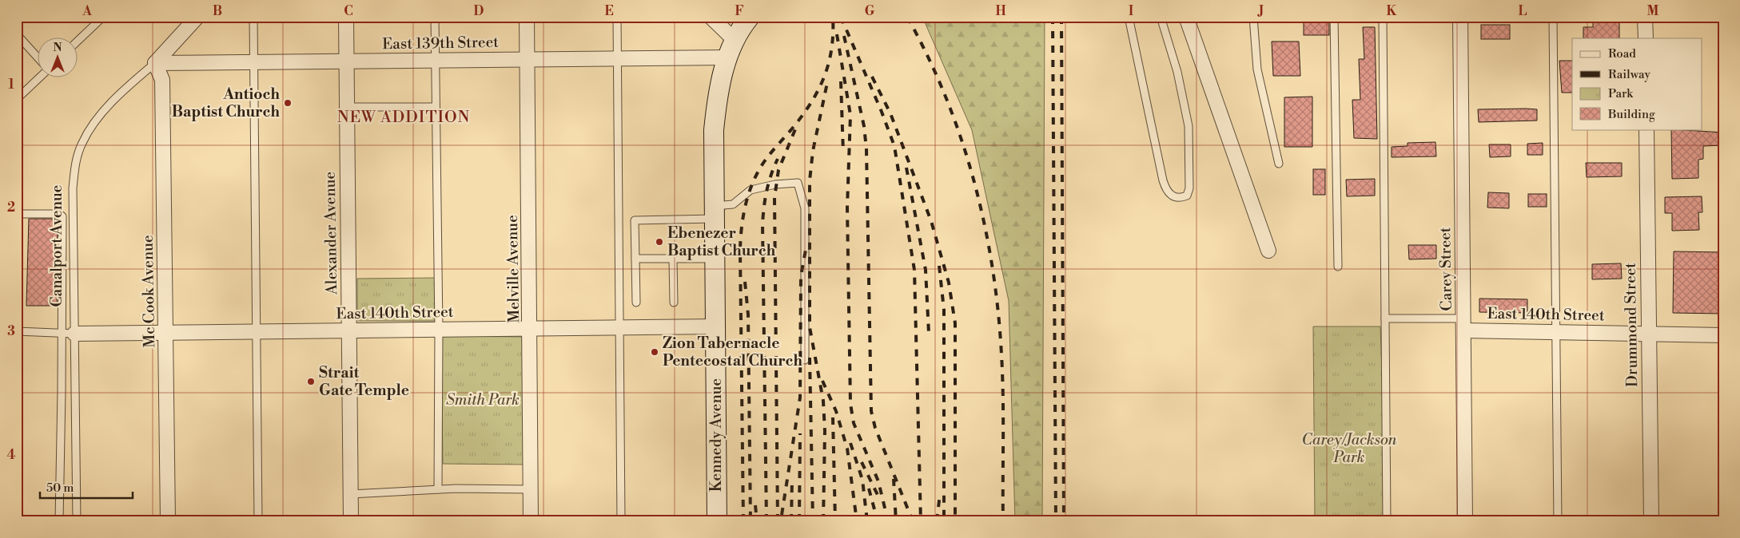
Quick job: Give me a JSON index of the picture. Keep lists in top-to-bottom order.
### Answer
{
  "streets": {
    "main road": ["Kennedy Avenue"],
    "street": [
      "East 139th Street",
      "Alexander Avenue",
      "Canalport Avenue",
      "Melville Avenue",
      "Carey Street",
      "Mc Cook Avenue",
      "East 140th Street",
      "Drummond Street"
    ]
  },
  "crossings": [
    ["East 139th Street", "Alexander Avenue"],
    ["East 139th Street", "Canalport Avenue"],
    ["East 139th Street", "Melville Avenue"],
    ["East 139th Street", "Mc Cook Avenue"],
    ["East 139th Street", "Kennedy Avenue"],
    ["Alexander Avenue", "East 140th Street"],
    ["Canalport Avenue", "Mc Cook Avenue"],
    ["Canalport Avenue", "East 140th Street"],
    ["Melville Avenue", "East 140th Street"],
    ["Carey Street", "East 140th Street"],
    ["Mc Cook Avenue", "East 140th Street"],
    ["East 140th Street", "Drummond Street"],
    ["East 140th Street", "Kennedy Avenue"]
  ],
  "districts": ["NEW ADDITION"],
  "parks": ["Smith Park", "Carey/Jackson Park"],
  "places": [
    "Antioch Baptist Church",
    "Ebenezer Baptist Church",
    "Zion Tabernacle Pentecostal Church",
    "Strait Gate Temple"
  ],
  "legend": [
    "Road",
    "Railway",
    "Park",
    "Building"
  ],
  "scale_bar": "50 m",
  "north": "top",
  "grid": {
    "columns": [
      "A",
      "B",
      "C",
      "D",
      "E",
      "F",
      "G",
      "H",
      "I",
      "J",
      "K",
      "L",
      "M"
    ],
    "rows": [
      "1",
      "2",
      "3",
      "4"
    ]
  }
}
